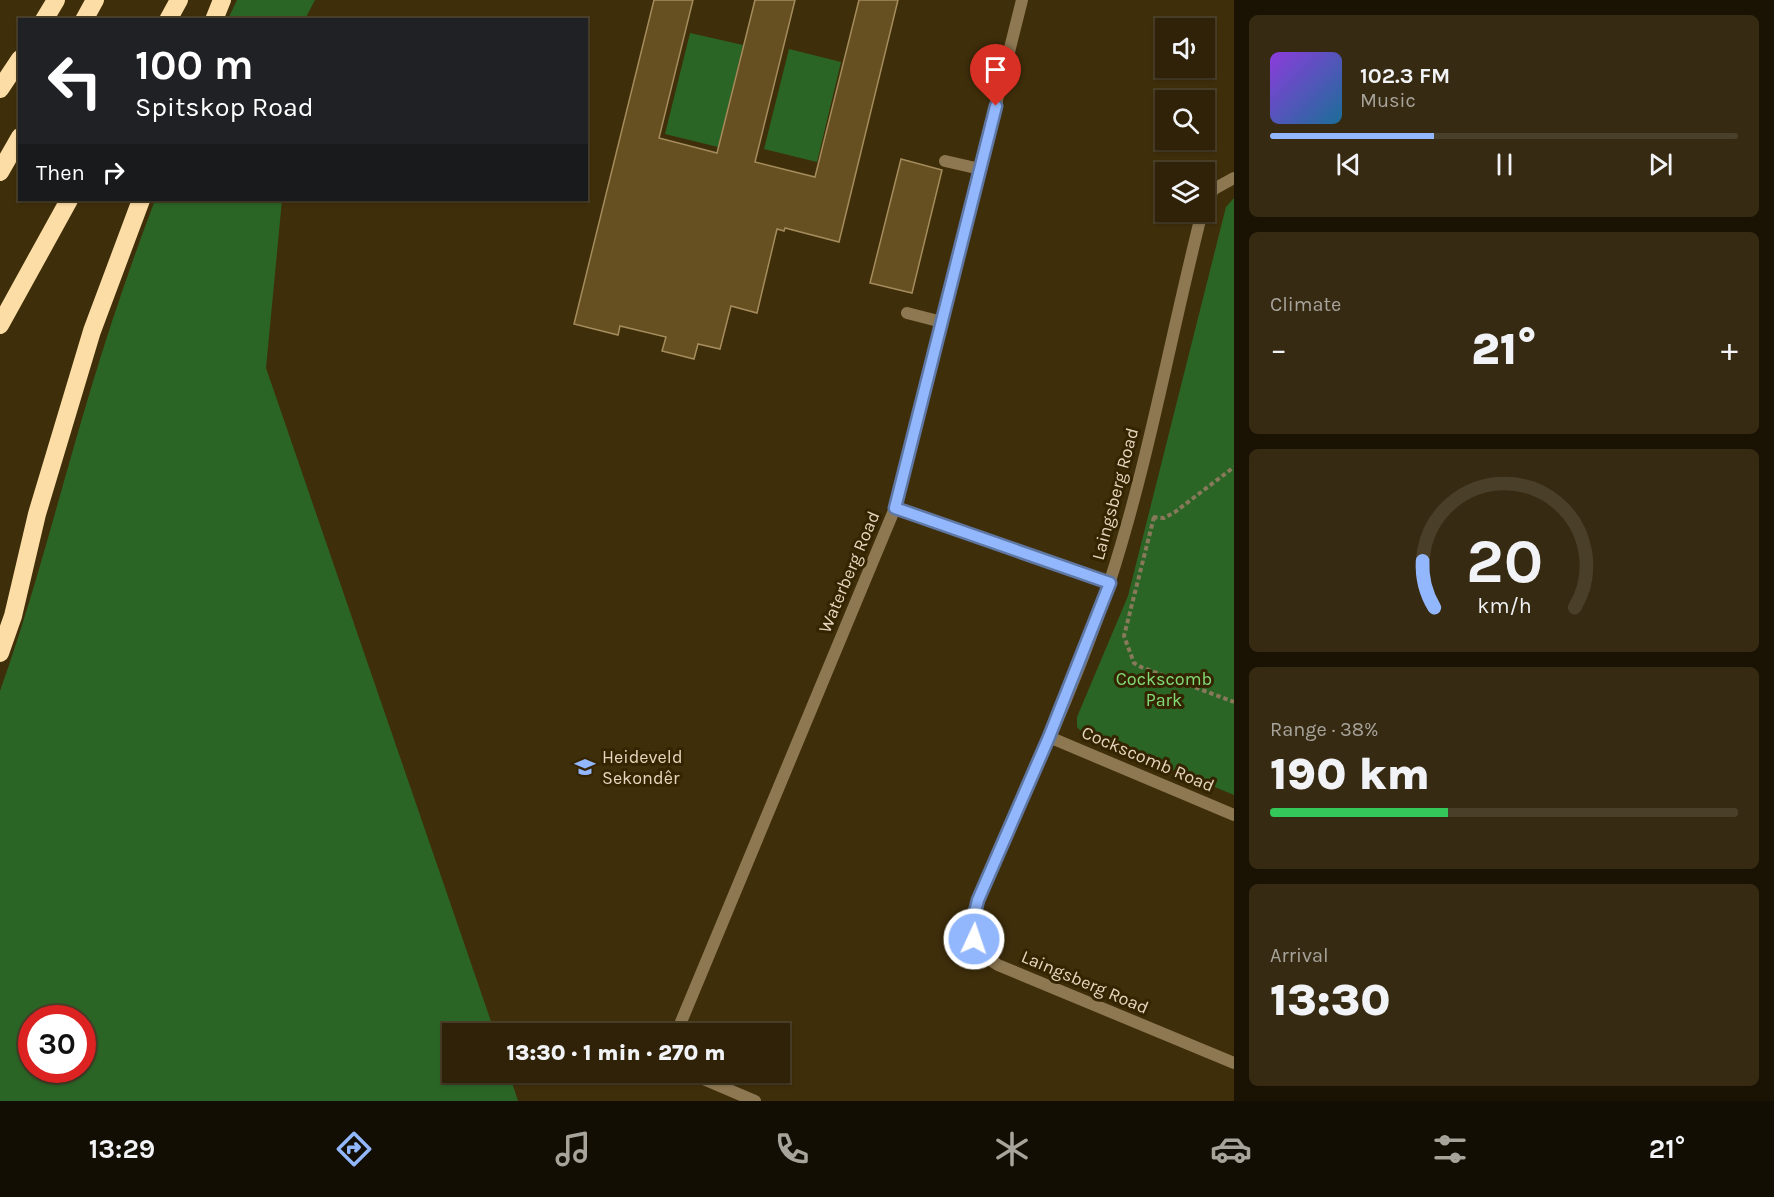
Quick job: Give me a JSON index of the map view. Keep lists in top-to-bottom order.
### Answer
{
  "streets": {
    "street": ["Laingsberg Road", "Waterberg Road", "Cockscomb Road"]
  },
  "crossings": [
    ["Laingsberg Road", "Cockscomb Road"]
  ],
  "parks": ["Cockscomb Park"],
  "places": {
    "school or university": ["Heideveld Sekondêr"]
  },
  "page": {
    "turn": ["100 m", "Spitskop Road"],
    "song": ["102.3 FM", "Music"],
    "then": "Then",
    "tile": [
      "Climate",
      ["Range · 38%", "190 km"],
      ["Arrival", "13:30"]
    ],
    "heat": ["−", "21°", "+"],
    "limit": "30",
    "trip": "13:30 · 1 min · 270 m",
    "tabs": ["13:29", "21°"],
    "gauge": ["20", "km/h"]
  }
}
